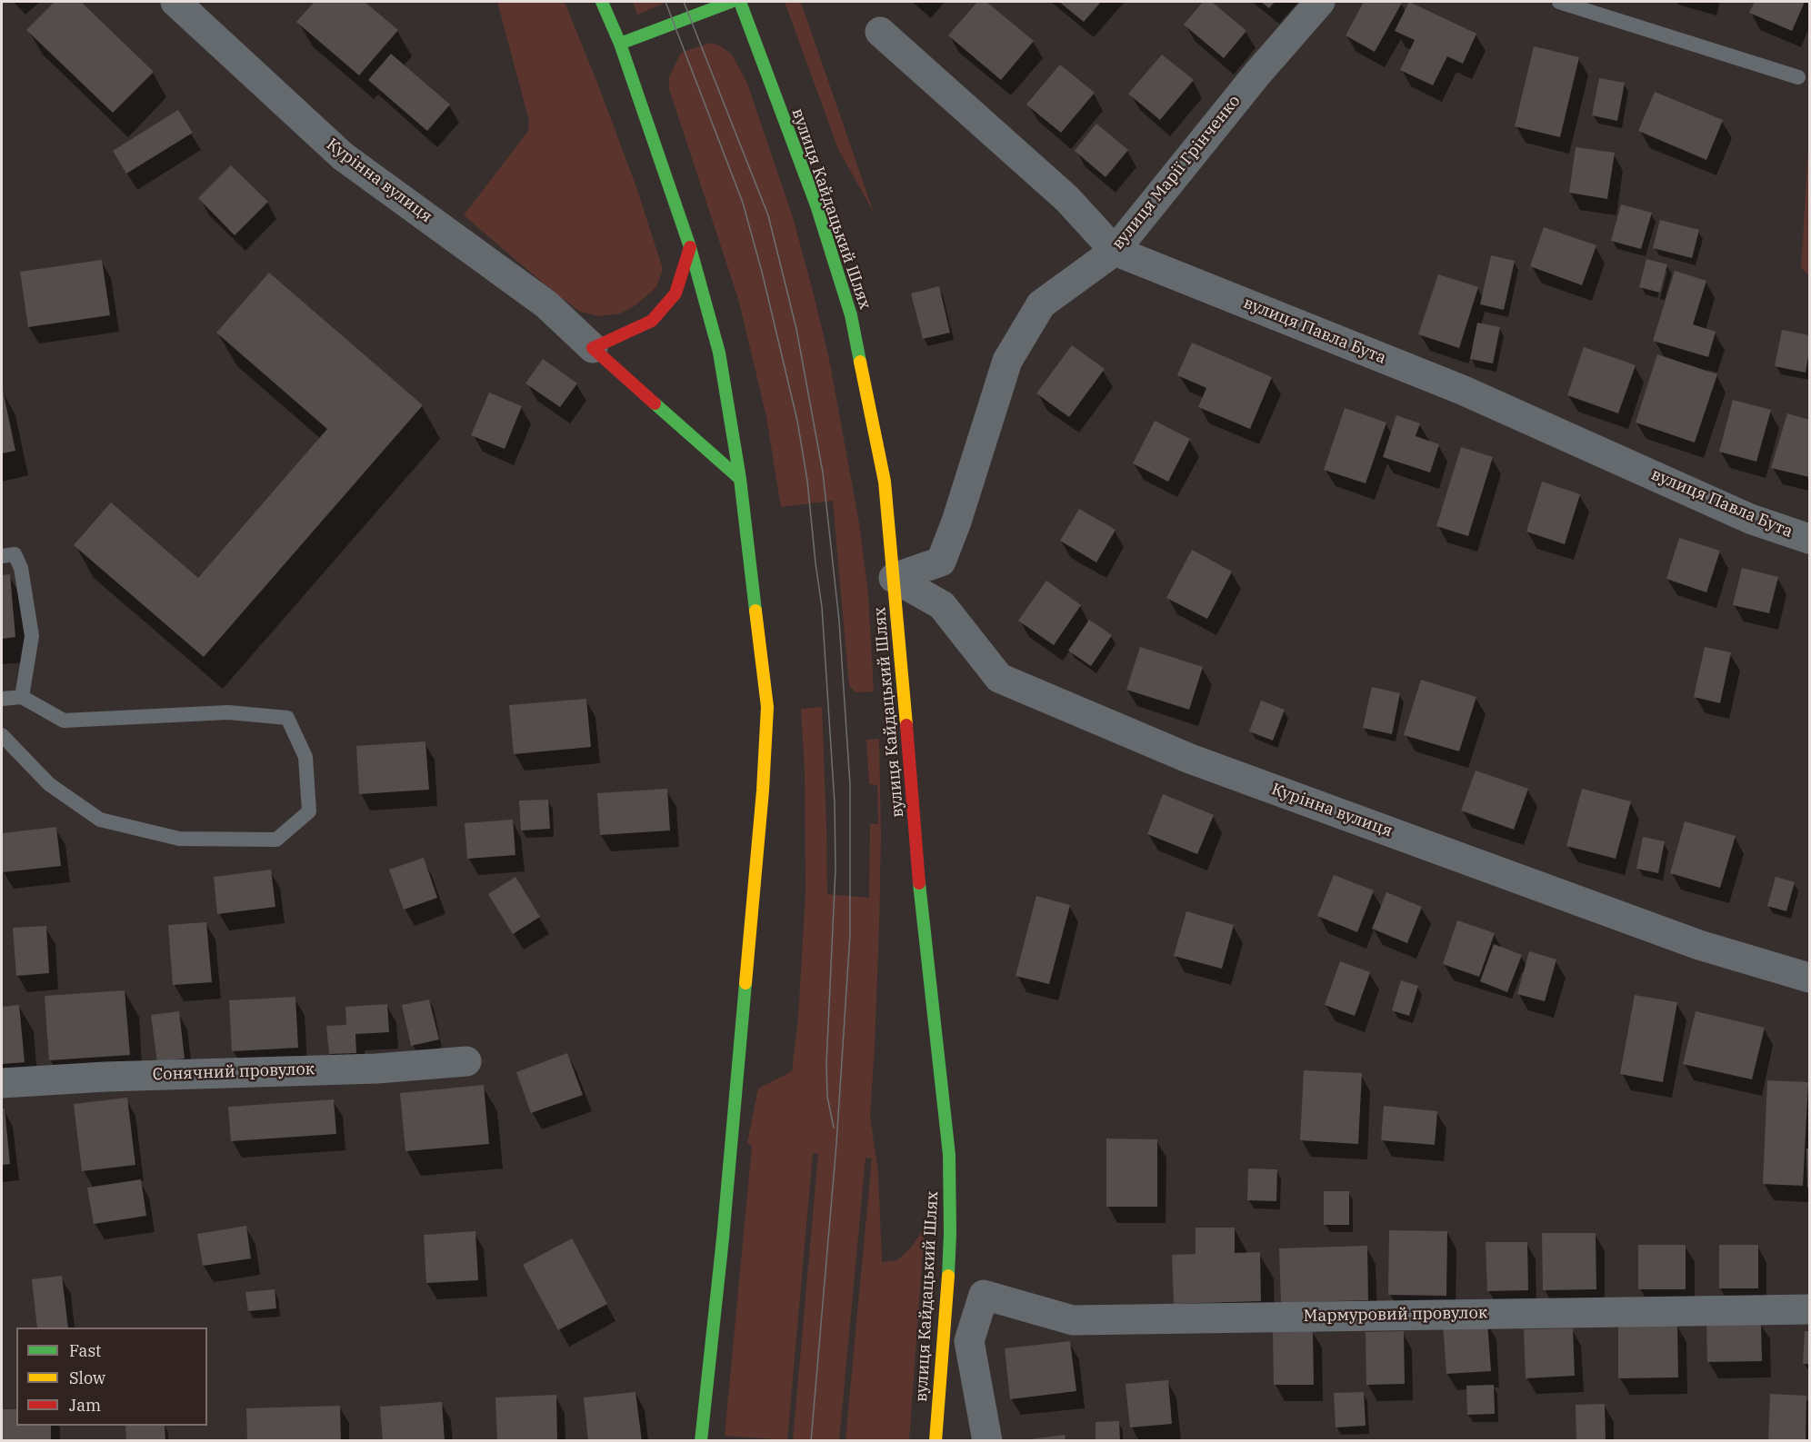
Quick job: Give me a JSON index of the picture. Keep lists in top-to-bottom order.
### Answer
{
  "streets": {
    "highway": ["вулиця Кайдацький Шлях"],
    "street": [
      "вулиця Марії Грінченко",
      "Курінна вулиця",
      "вулиця Павла Бута",
      "Сонячний провулок",
      "Мармуровий провулок"
    ]
  },
  "crossings": [
    ["вулиця Марії Грінченко", "Курінна вулиця"],
    ["вулиця Марії Грінченко", "вулиця Кайдацький Шлях"],
    ["вулиця Марії Грінченко", "вулиця Павла Бута"],
    ["Курінна вулиця", "вулиця Кайдацький Шлях"]
  ],
  "legend": ["Fast", "Slow", "Jam"]
}
